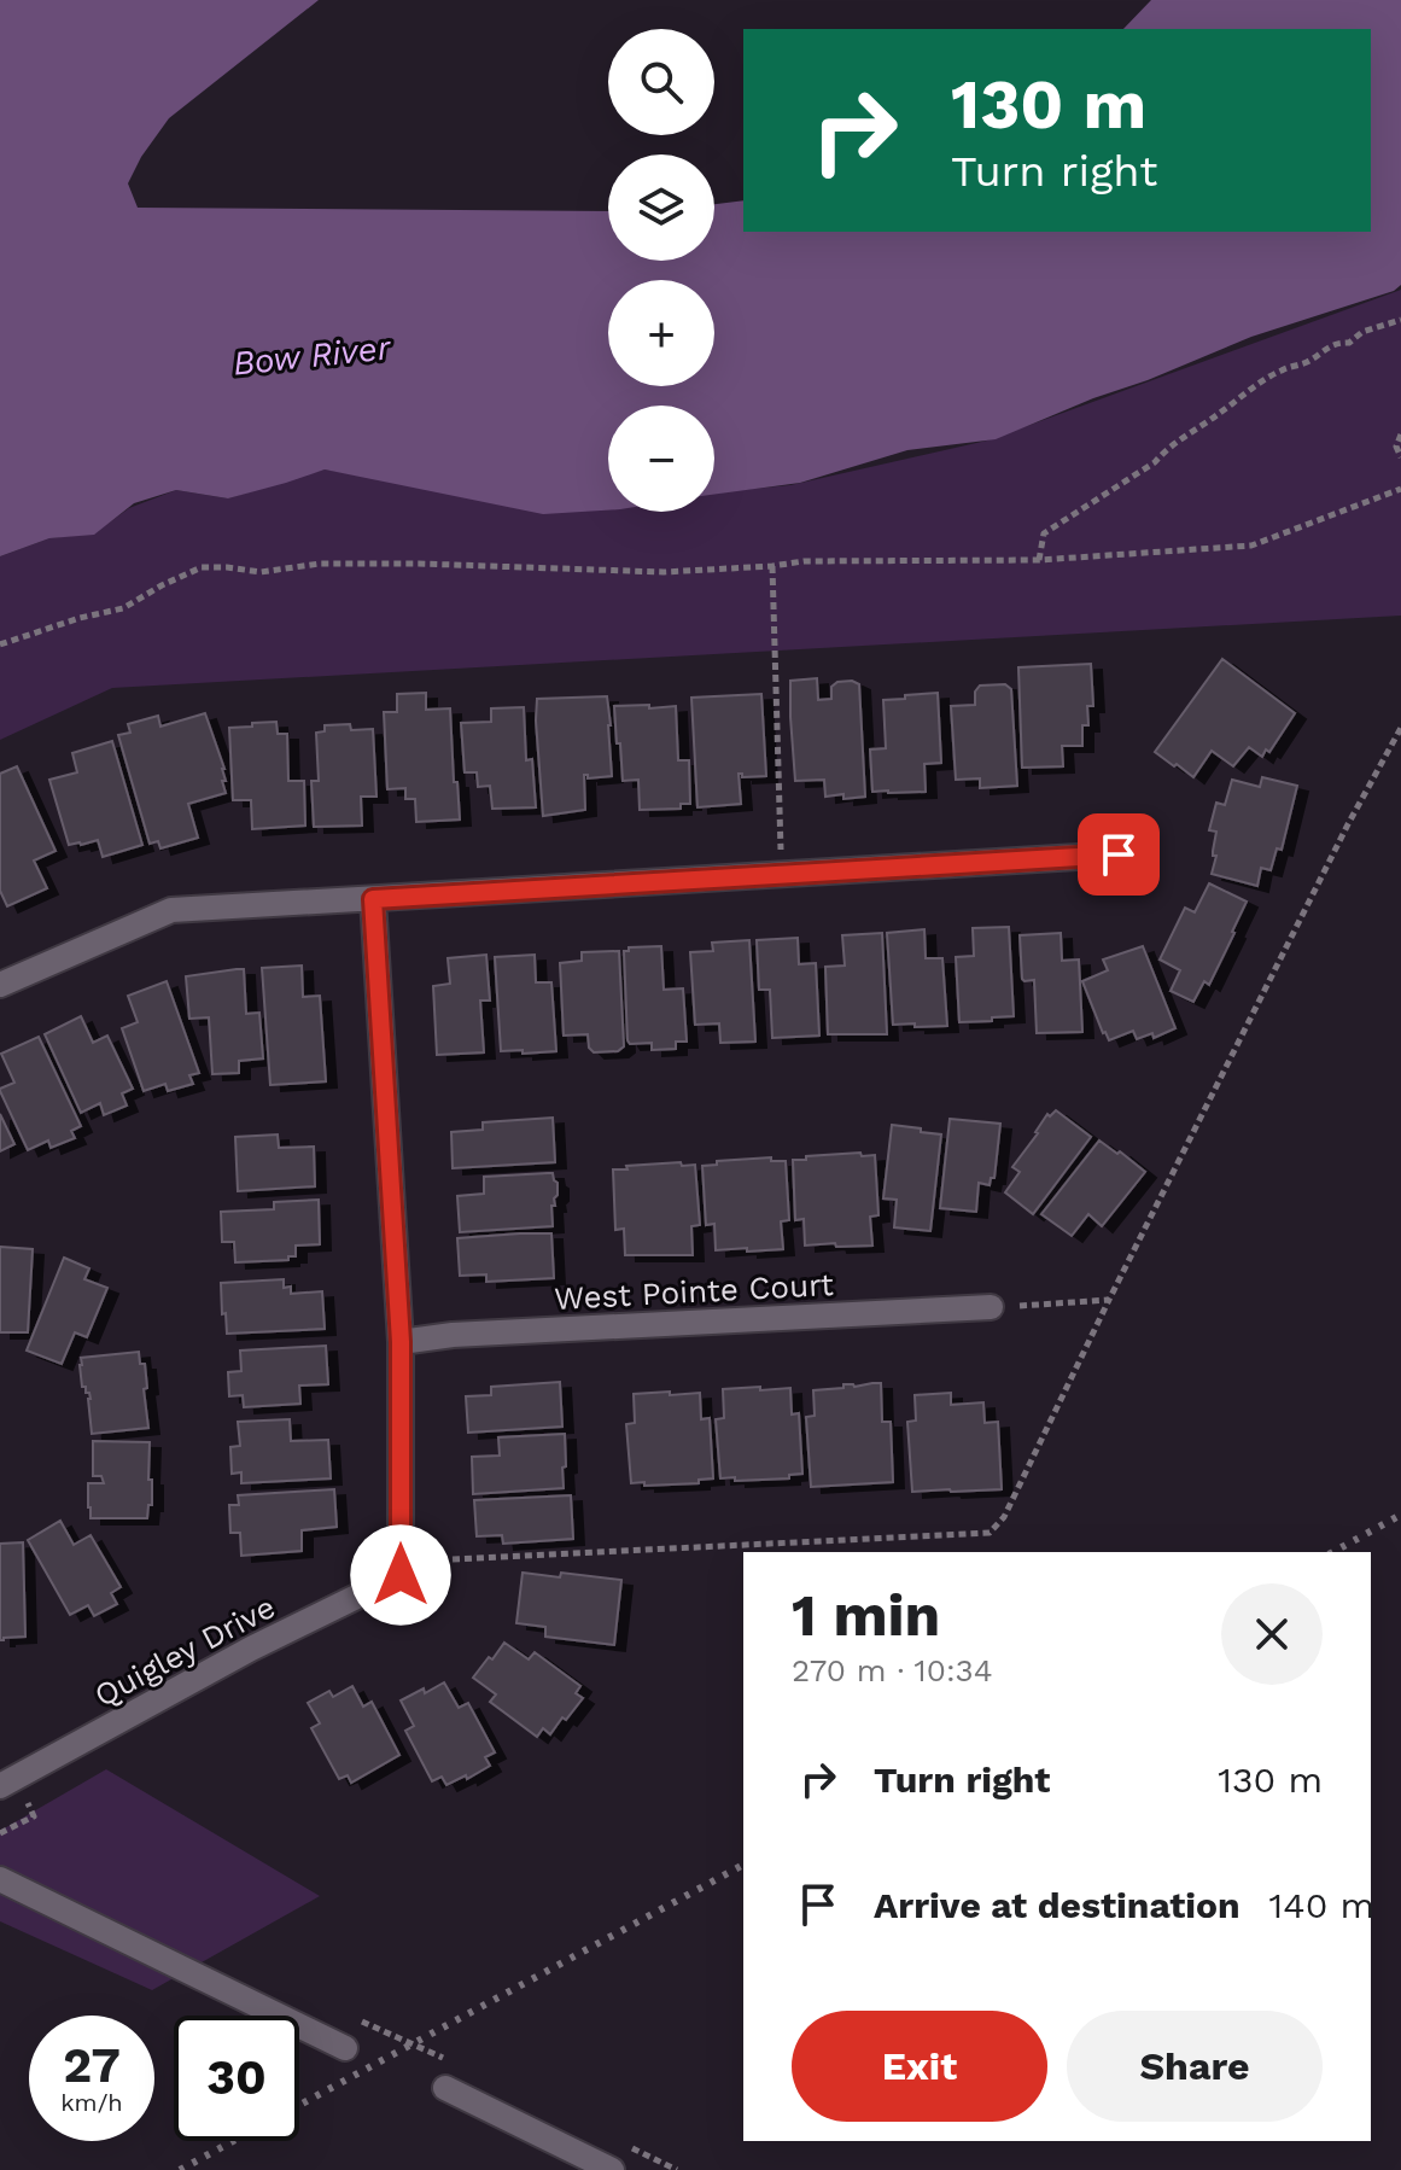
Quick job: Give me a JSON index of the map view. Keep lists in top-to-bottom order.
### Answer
{
  "streets": {
    "street": ["West Pointe Court", "Quigley Drive"]
  },
  "water": ["Bow River"],
  "page": {
    "map_buttons": ["+", "−"],
    "turn": ["130 m", "Turn right"],
    "heading": ["1 min", "270 m · 10:34"],
    "list": [
      {
        "name": "Turn right",
        "value": "130 m"
      },
      {
        "name": "Arrive at destination",
        "value": "140 m"
      }
    ],
    "buttons": ["Exit", "Share"],
    "speed": "27 km/h",
    "limit": "30"
  }
}
